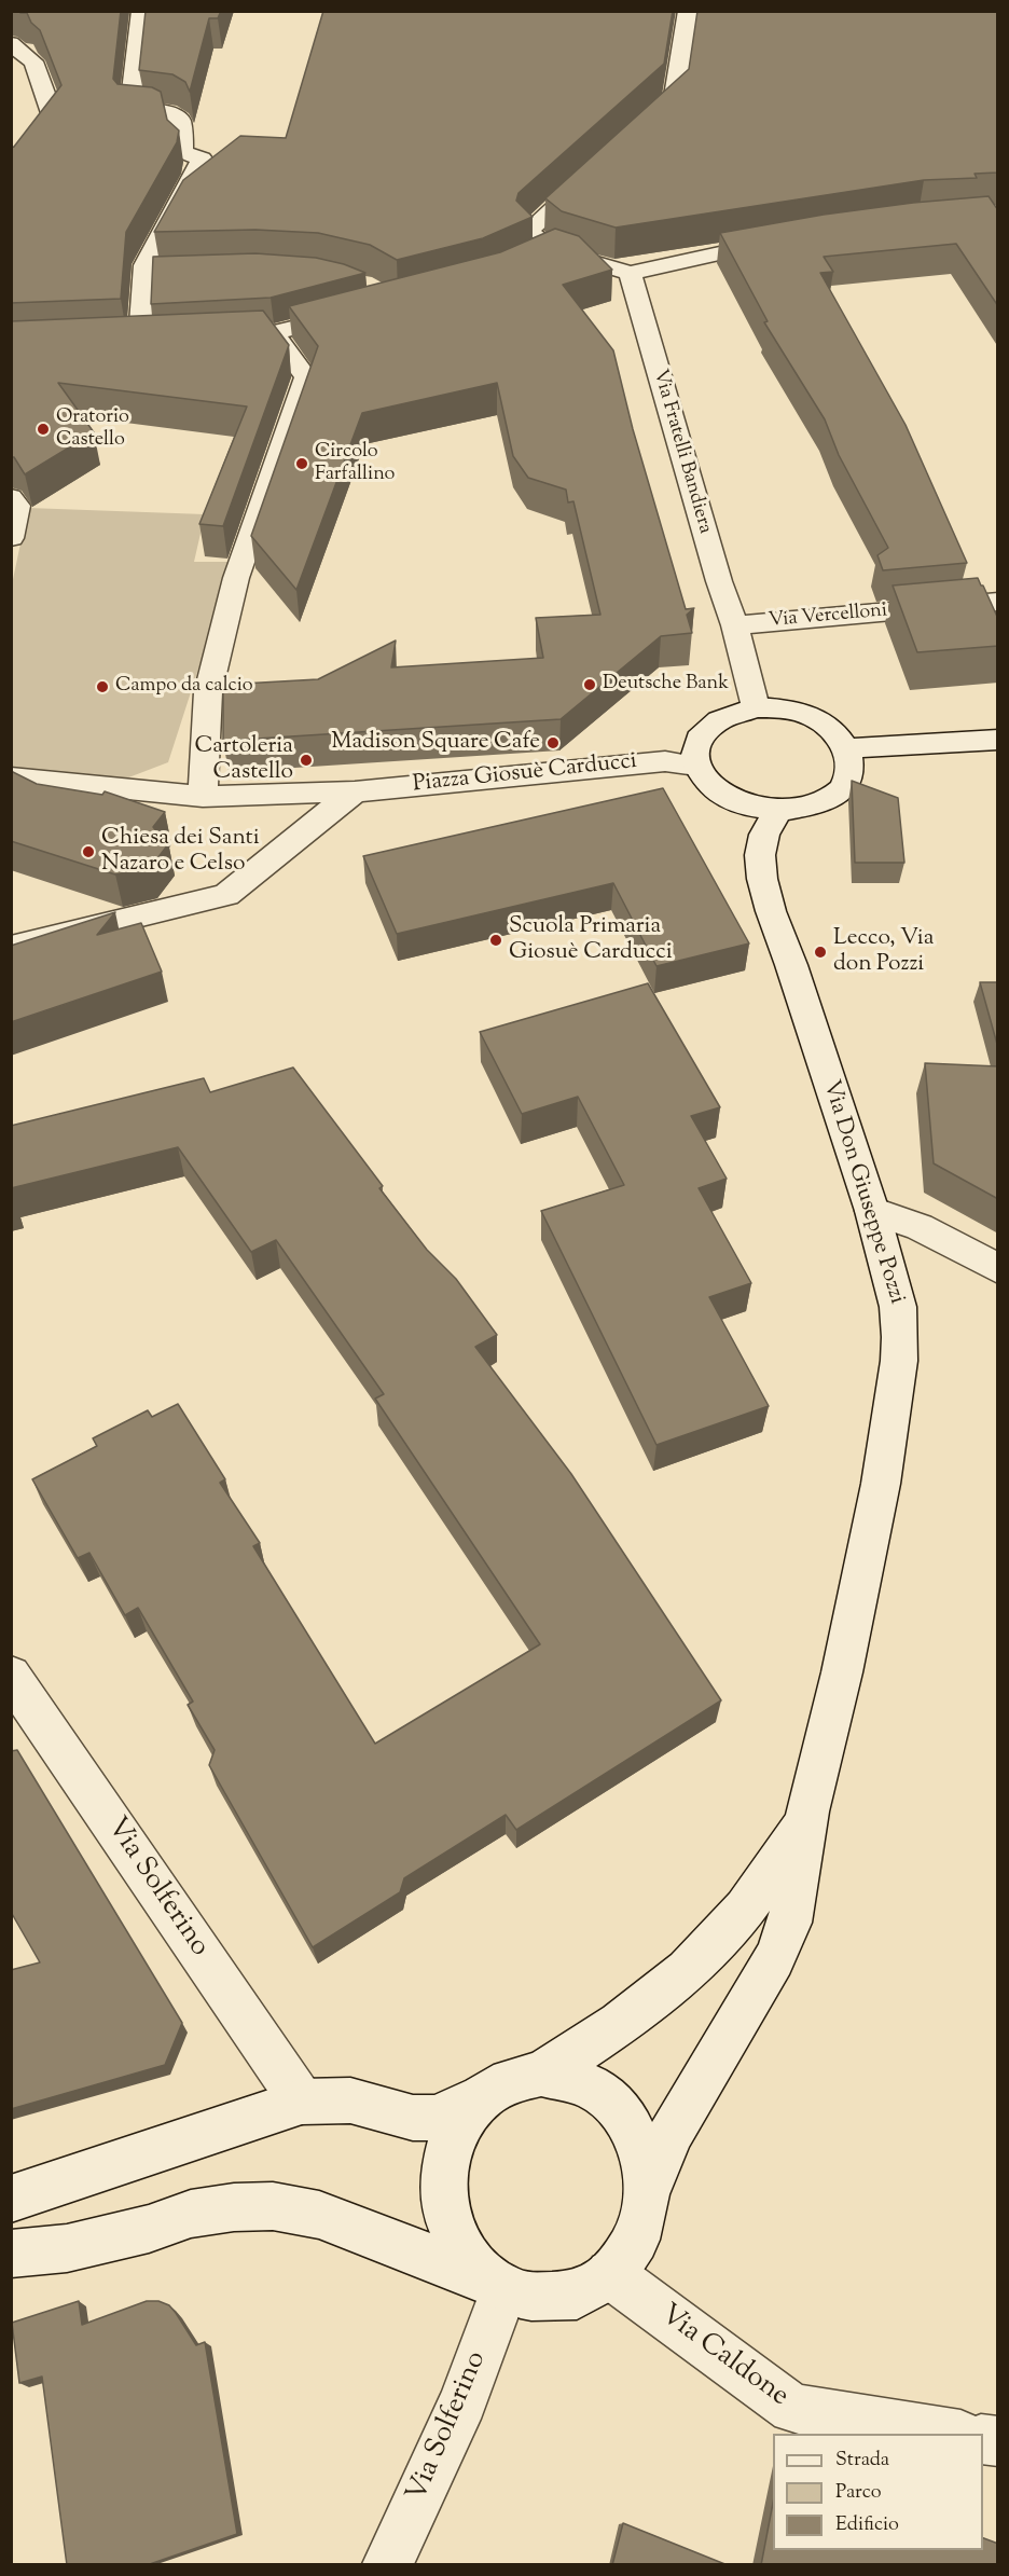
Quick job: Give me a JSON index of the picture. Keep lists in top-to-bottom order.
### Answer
{
  "streets": {
    "street": [
      "Via Fratelli Bandiera",
      "Via Vercelloni",
      "Piazza Giosuè Carducci",
      "Via Don Giuseppe Pozzi",
      "Via Solferino",
      "Via Caldone"
    ]
  },
  "crossings": [
    ["Via Fratelli Bandiera", "Via Vercelloni"],
    ["Via Fratelli Bandiera", "Piazza Giosuè Carducci"],
    ["Via Fratelli Bandiera", "Via Don Giuseppe Pozzi"],
    ["Piazza Giosuè Carducci", "Via Don Giuseppe Pozzi"],
    ["Via Don Giuseppe Pozzi", "Via Solferino"],
    ["Via Don Giuseppe Pozzi", "Via Caldone"],
    ["Via Solferino", "Via Caldone"]
  ],
  "places": [
    "Oratorio Castello",
    "Circolo Farfallino",
    "Deutsche Bank",
    "Campo da calcio",
    "Madison Square Cafe",
    "Cartoleria Castello",
    "Chiesa dei Santi Nazaro e Celso",
    "Scuola Primaria Giosuè Carducci",
    "Lecco, Via don Pozzi"
  ],
  "legend": ["Strada", "Parco", "Edificio"]
}
